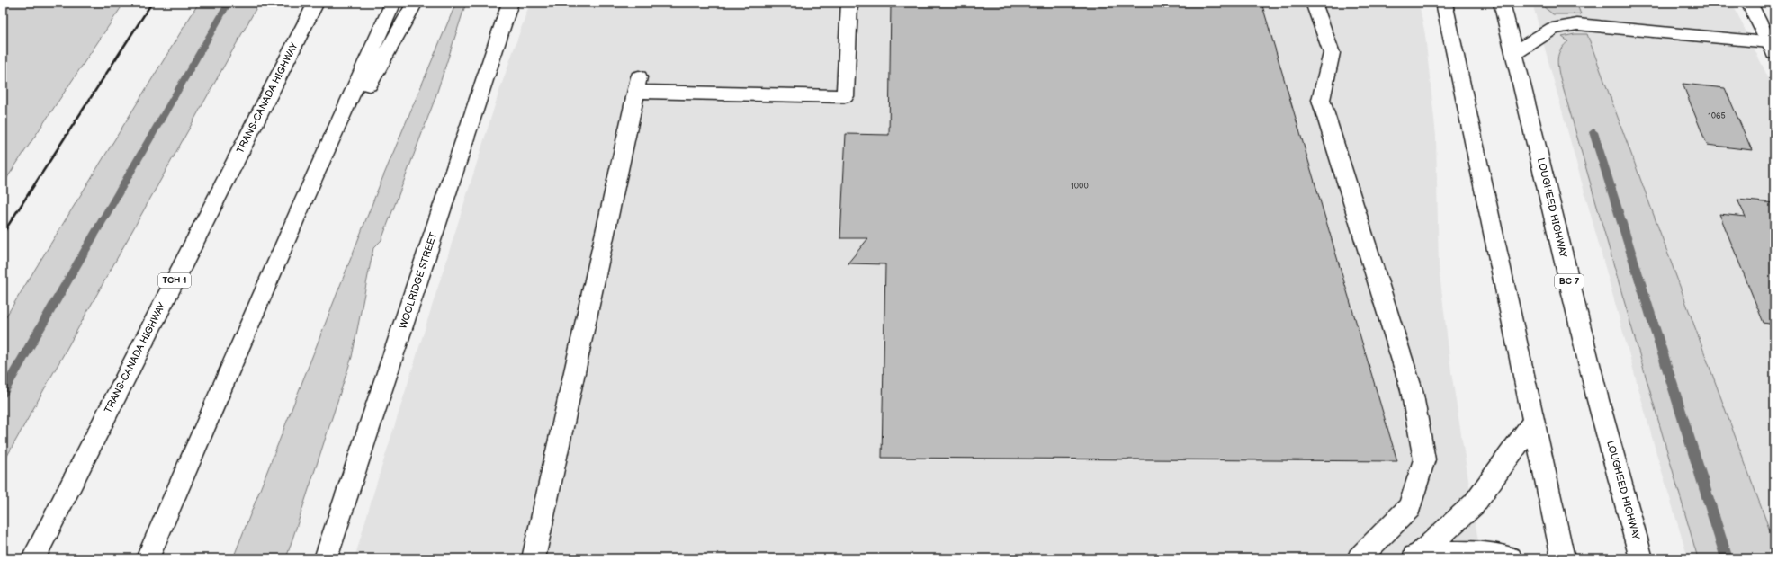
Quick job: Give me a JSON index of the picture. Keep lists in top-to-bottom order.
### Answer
{
  "streets": {
    "main road": [
      "TRANS-CANADA HIGHWAY",
      "LOUGHEED HIGHWAY",
      "TCH 1",
      "WOOLRIDGE STREET",
      "BC 7"
    ]
  },
  "house_numbers": ["1065", "1000"]
}
